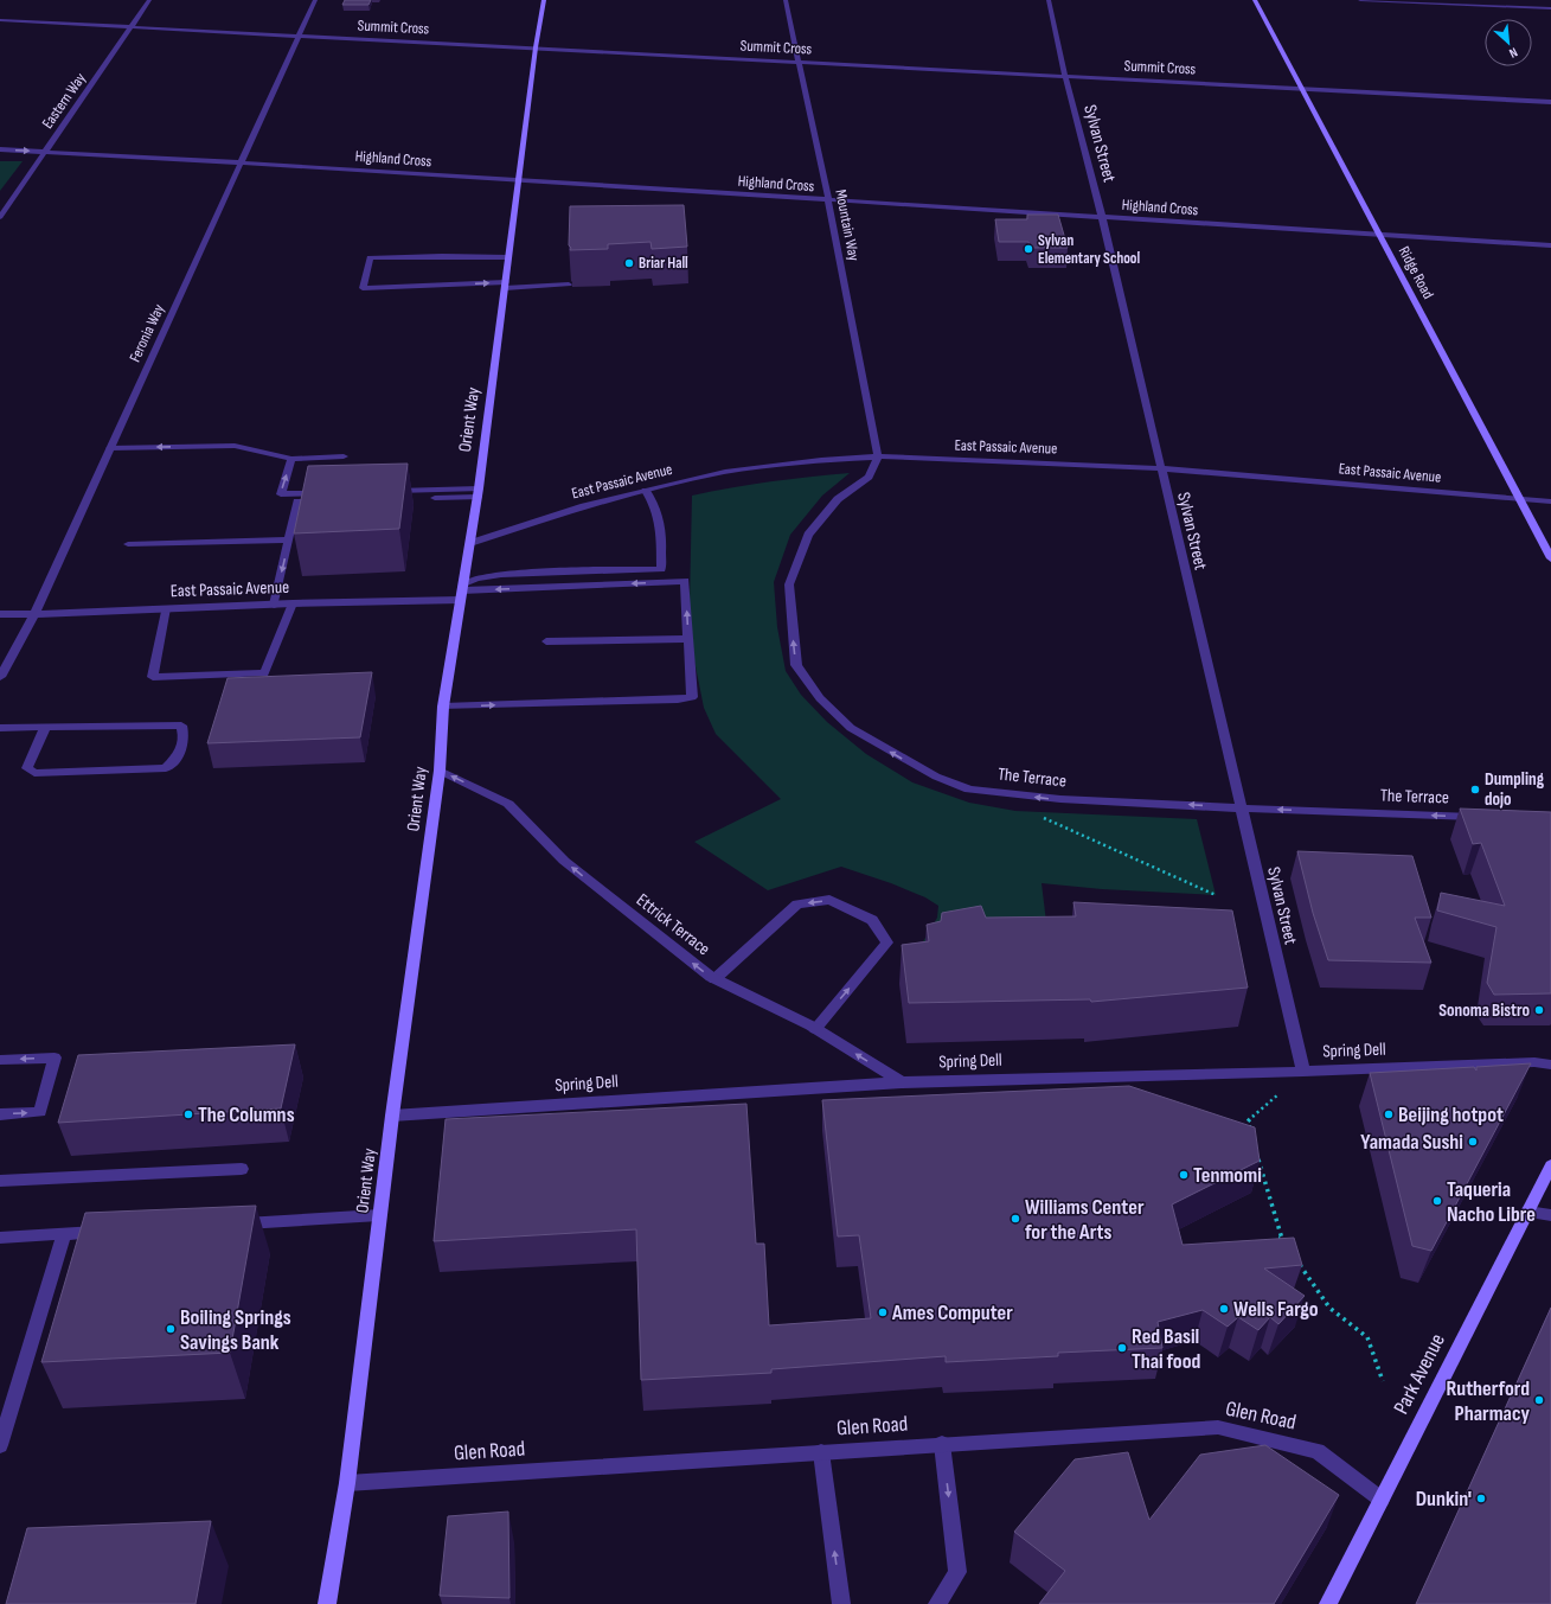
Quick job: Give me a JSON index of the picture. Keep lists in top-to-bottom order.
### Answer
{
  "streets": {
    "street": [
      "Summit Cross",
      "Eastern Way",
      "Sylvan Street",
      "Highland Cross",
      "Mountain Way",
      "Ridge Road",
      "Feronia Way",
      "Orient Way",
      "East Passaic Avenue",
      "The Terrace",
      "Ettrick Terrace",
      "Spring Dell",
      "Park Avenue",
      "Glen Road"
    ]
  },
  "crossings": [
    ["Summit Cross", "Eastern Way"],
    ["Summit Cross", "Sylvan Street"],
    ["Summit Cross", "Mountain Way"],
    ["Summit Cross", "Ridge Road"],
    ["Summit Cross", "Feronia Way"],
    ["Summit Cross", "Orient Way"],
    ["Eastern Way", "Highland Cross"],
    ["Sylvan Street", "Highland Cross"],
    ["Sylvan Street", "East Passaic Avenue"],
    ["Sylvan Street", "The Terrace"],
    ["Sylvan Street", "Spring Dell"],
    ["Highland Cross", "Mountain Way"],
    ["Highland Cross", "Ridge Road"],
    ["Highland Cross", "Feronia Way"],
    ["Highland Cross", "Orient Way"],
    ["Mountain Way", "East Passaic Avenue"],
    ["Mountain Way", "The Terrace"],
    ["Ridge Road", "East Passaic Avenue"],
    ["Feronia Way", "East Passaic Avenue"],
    ["Orient Way", "East Passaic Avenue"],
    ["Orient Way", "Ettrick Terrace"],
    ["Orient Way", "Spring Dell"],
    ["Orient Way", "Glen Road"],
    ["East Passaic Avenue", "The Terrace"],
    ["Ettrick Terrace", "Spring Dell"],
    ["Park Avenue", "Glen Road"]
  ],
  "one_way": ["Ettrick Terrace"],
  "places": [
    "Sylvan Elementary School",
    "Briar Hall",
    "Dumpling dojo",
    "Sonoma Bistro",
    "The Columns",
    "Beijing hotpot",
    "Yamada Sushi",
    "Tenmomi",
    "Taqueria Nacho Libre",
    "Williams Center for the Arts",
    "Wells Fargo",
    "Ames Computer",
    "Boiling Springs Savings Bank",
    "Red Basil Thai food",
    "Rutherford Pharmacy",
    "Dunkin'"
  ],
  "north": "bottom right"
}
